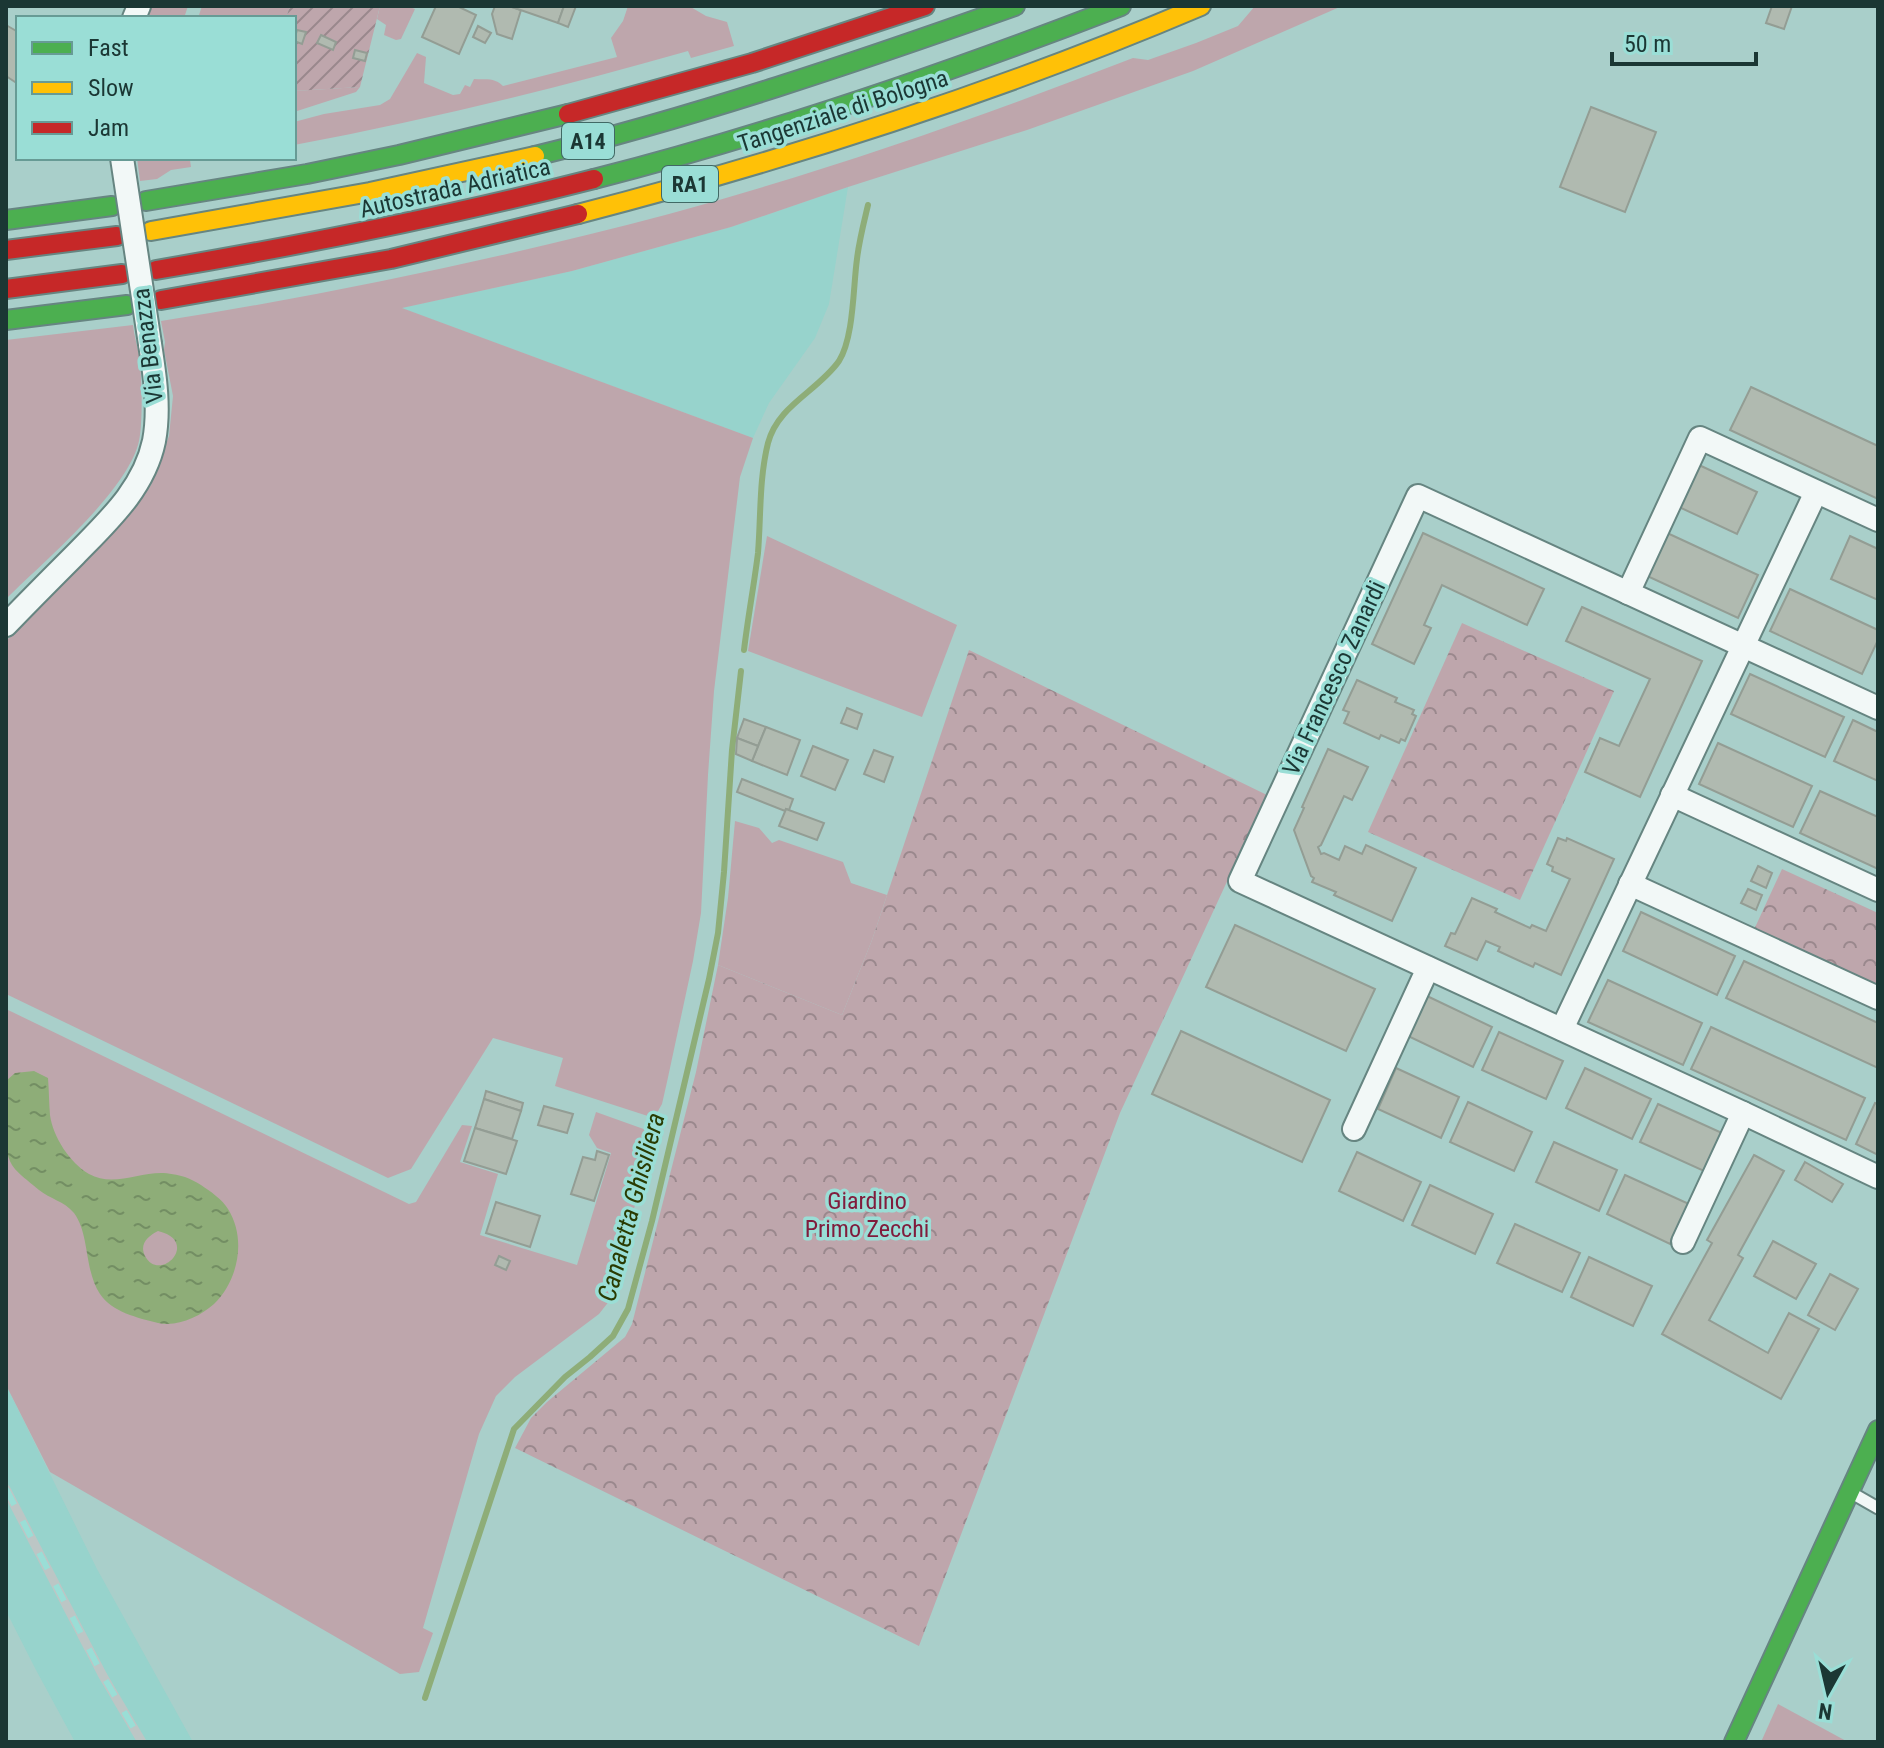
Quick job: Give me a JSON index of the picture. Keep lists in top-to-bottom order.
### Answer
{
  "streets": {
    "main road": [
      "Tangenziale di Bologna",
      "A14",
      "RA1",
      "Autostrada Adriatica"
    ],
    "street": ["Via Benazza", "Via Francesco Zanardi"]
  },
  "water": ["Canaletta Ghisiliera"],
  "parks": ["Giardino Primo Zecchi"],
  "legend": ["Fast", "Slow", "Jam"],
  "scale_bar": "50 m",
  "north": "bottom"
}
